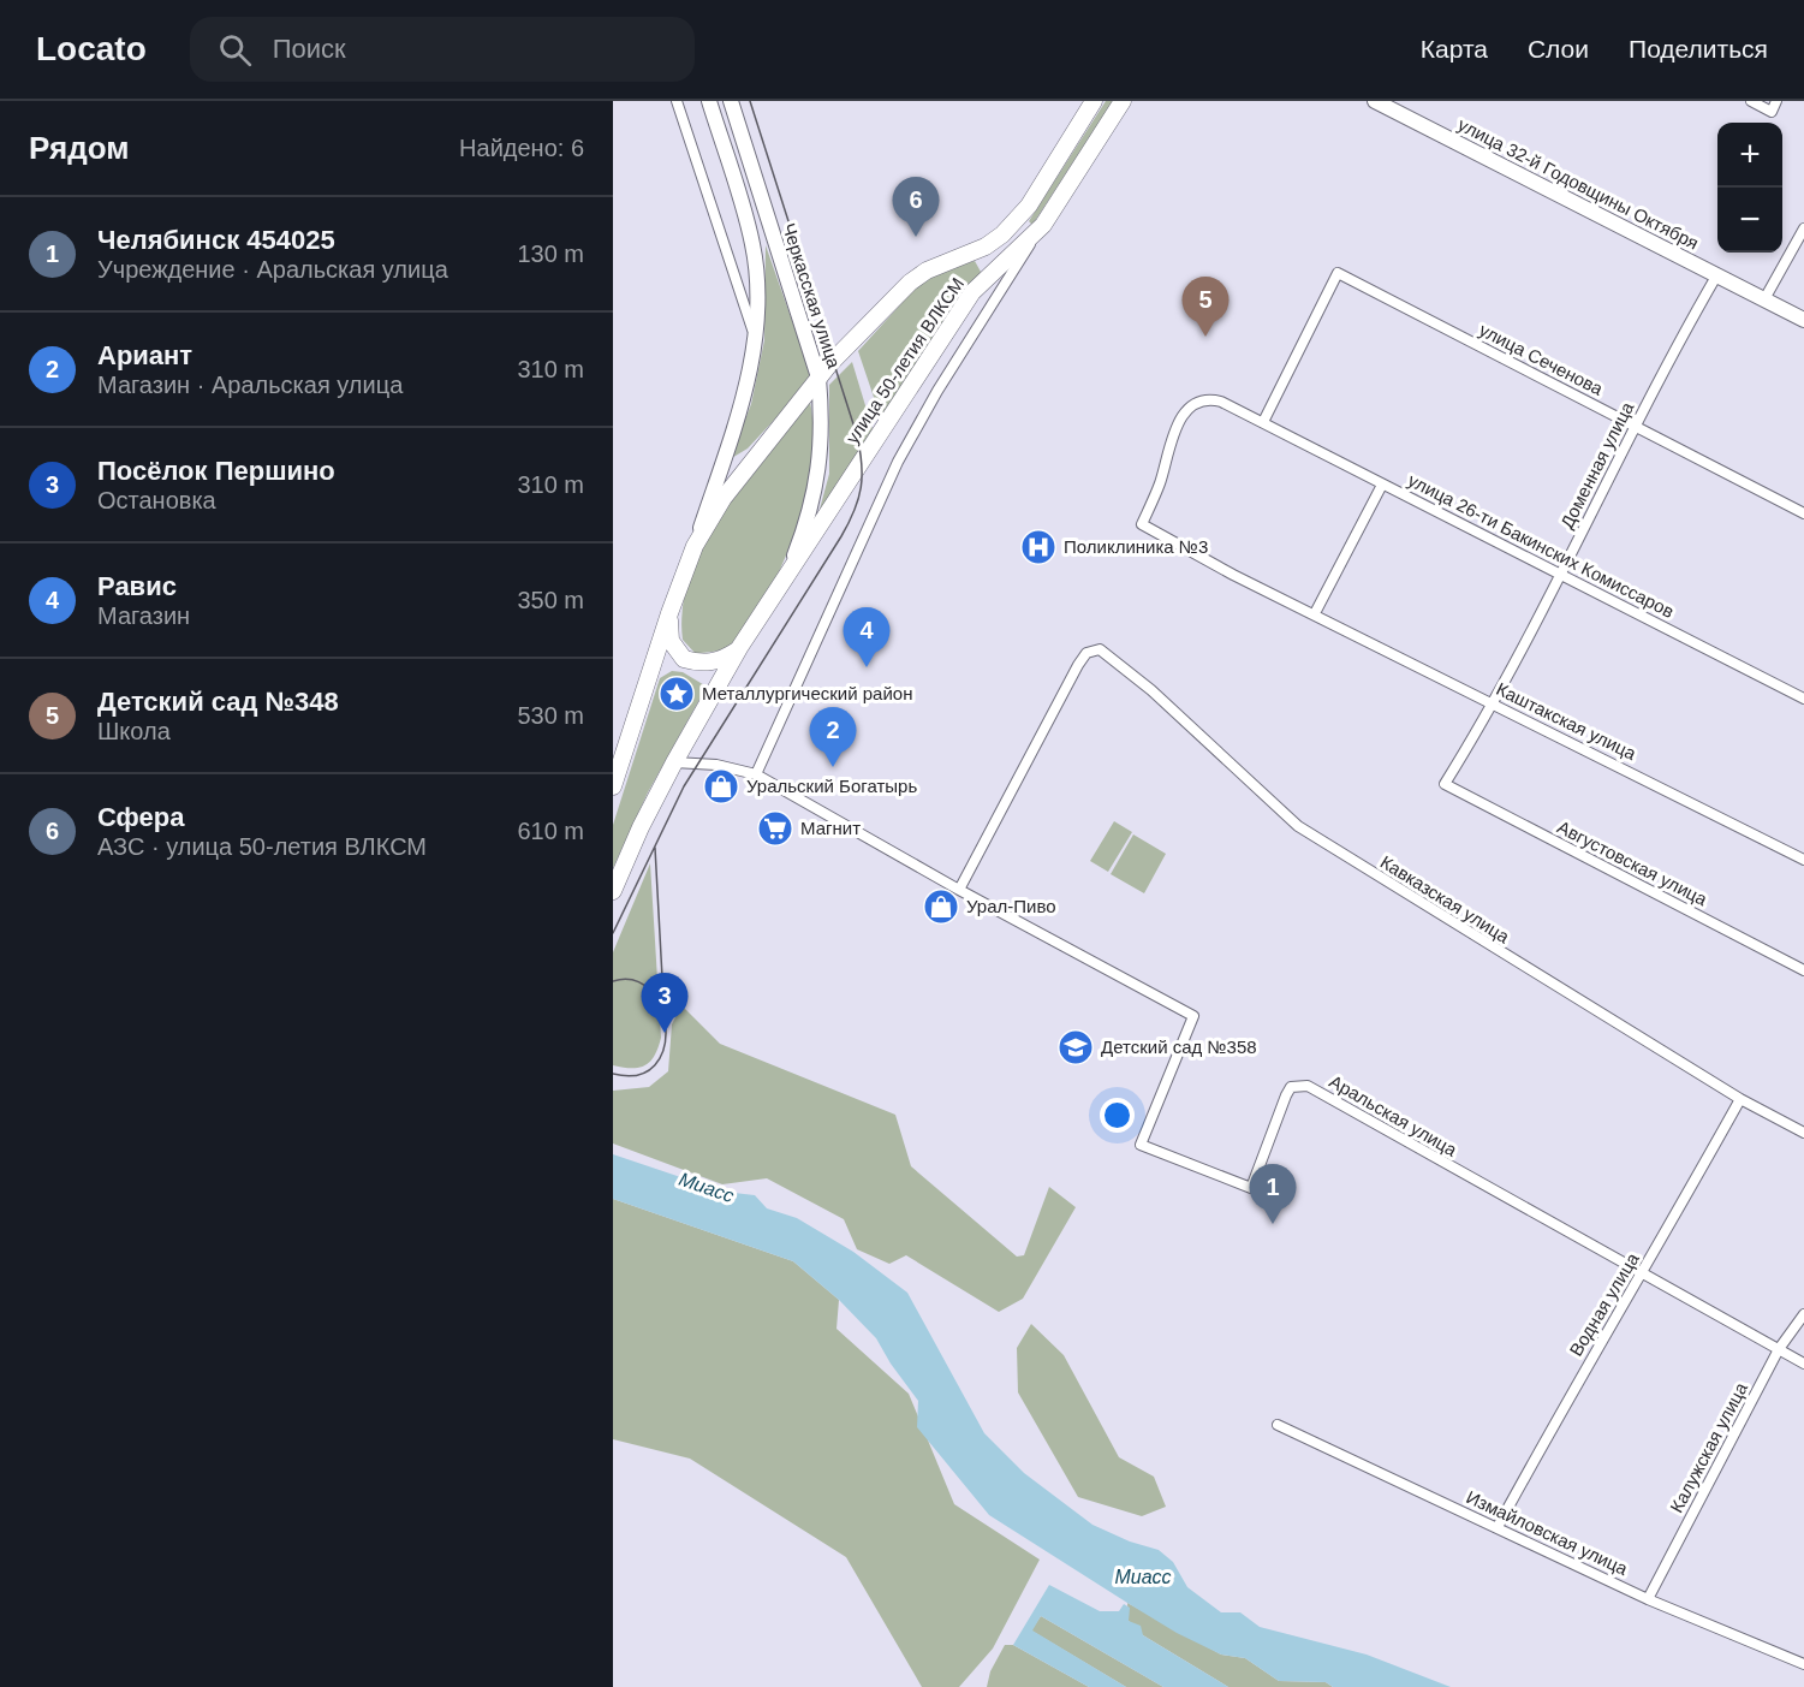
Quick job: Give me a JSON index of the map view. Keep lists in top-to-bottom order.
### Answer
{
  "streets": {
    "main road": ["улица 32-й Годовщины Октября", "Черкасская улица", "улица 50-летия ВЛКСМ"],
    "street": [
      "улица Сеченова",
      "Доменная улица",
      "улица 26-ти Бакинских Комиссаров",
      "Каштакская улица",
      "Августовская улица",
      "Кавказская улица",
      "Аральская улица",
      "Водная улица",
      "Калужская улица",
      "Измайловская улица"
    ]
  },
  "crossings": [
    ["улица 32-й Годовщины Октября", "Доменная улица"],
    ["Черкасская улица", "улица 50-летия ВЛКСМ"],
    ["Черкасская улица", "Аральская улица"],
    ["улица Сеченова", "Доменная улица"],
    ["улица Сеченова", "улица 26-ти Бакинских Комиссаров"],
    ["Доменная улица", "улица 26-ти Бакинских Комиссаров"],
    ["Доменная улица", "Каштакская улица"],
    ["Доменная улица", "Августовская улица"],
    ["улица 26-ти Бакинских Комиссаров", "Каштакская улица"],
    ["Кавказская улица", "Аральская улица"],
    ["Кавказская улица", "Водная улица"],
    ["Аральская улица", "Водная улица"],
    ["Аральская улица", "Калужская улица"],
    ["Водная улица", "Измайловская улица"],
    ["Калужская улица", "Измайловская улица"]
  ],
  "water": ["Миасс"],
  "places": {
    "hospital": ["Поликлиника №3"],
    "place": ["Металлургический район"],
    "shop": ["Уральский Богатырь", "Урал-Пиво"],
    "supermarket": ["Магнит"],
    "school or university": ["Детский сад №358"]
  },
  "page": {
    "header": "Locato",
    "search": "Поиск",
    "nav": ["Карта", "Слои", "Поделиться"],
    "heading": ["Рядом", "Найдено: 6"],
    "map_buttons": ["+", "−"],
    "pins": [
      "6",
      "5",
      "4",
      "2",
      "3",
      "1"
    ],
    "list": [
      {
        "mark": "1",
        "name": "Челябинск 454025",
        "note": "Учреждение · Аральская улица",
        "value": "130 m"
      },
      {
        "mark": "2",
        "name": "Ариант",
        "note": "Магазин · Аральская улица",
        "value": "310 m"
      },
      {
        "mark": "3",
        "name": "Посёлок Першино",
        "note": "Остановка",
        "value": "310 m"
      },
      {
        "mark": "4",
        "name": "Равис",
        "note": "Магазин",
        "value": "350 m"
      },
      {
        "mark": "5",
        "name": "Детский сад №348",
        "note": "Школа",
        "value": "530 m"
      },
      {
        "mark": "6",
        "name": "Сфера",
        "note": "АЗС · улица 50-летия ВЛКСМ",
        "value": "610 m"
      }
    ]
  }
}
